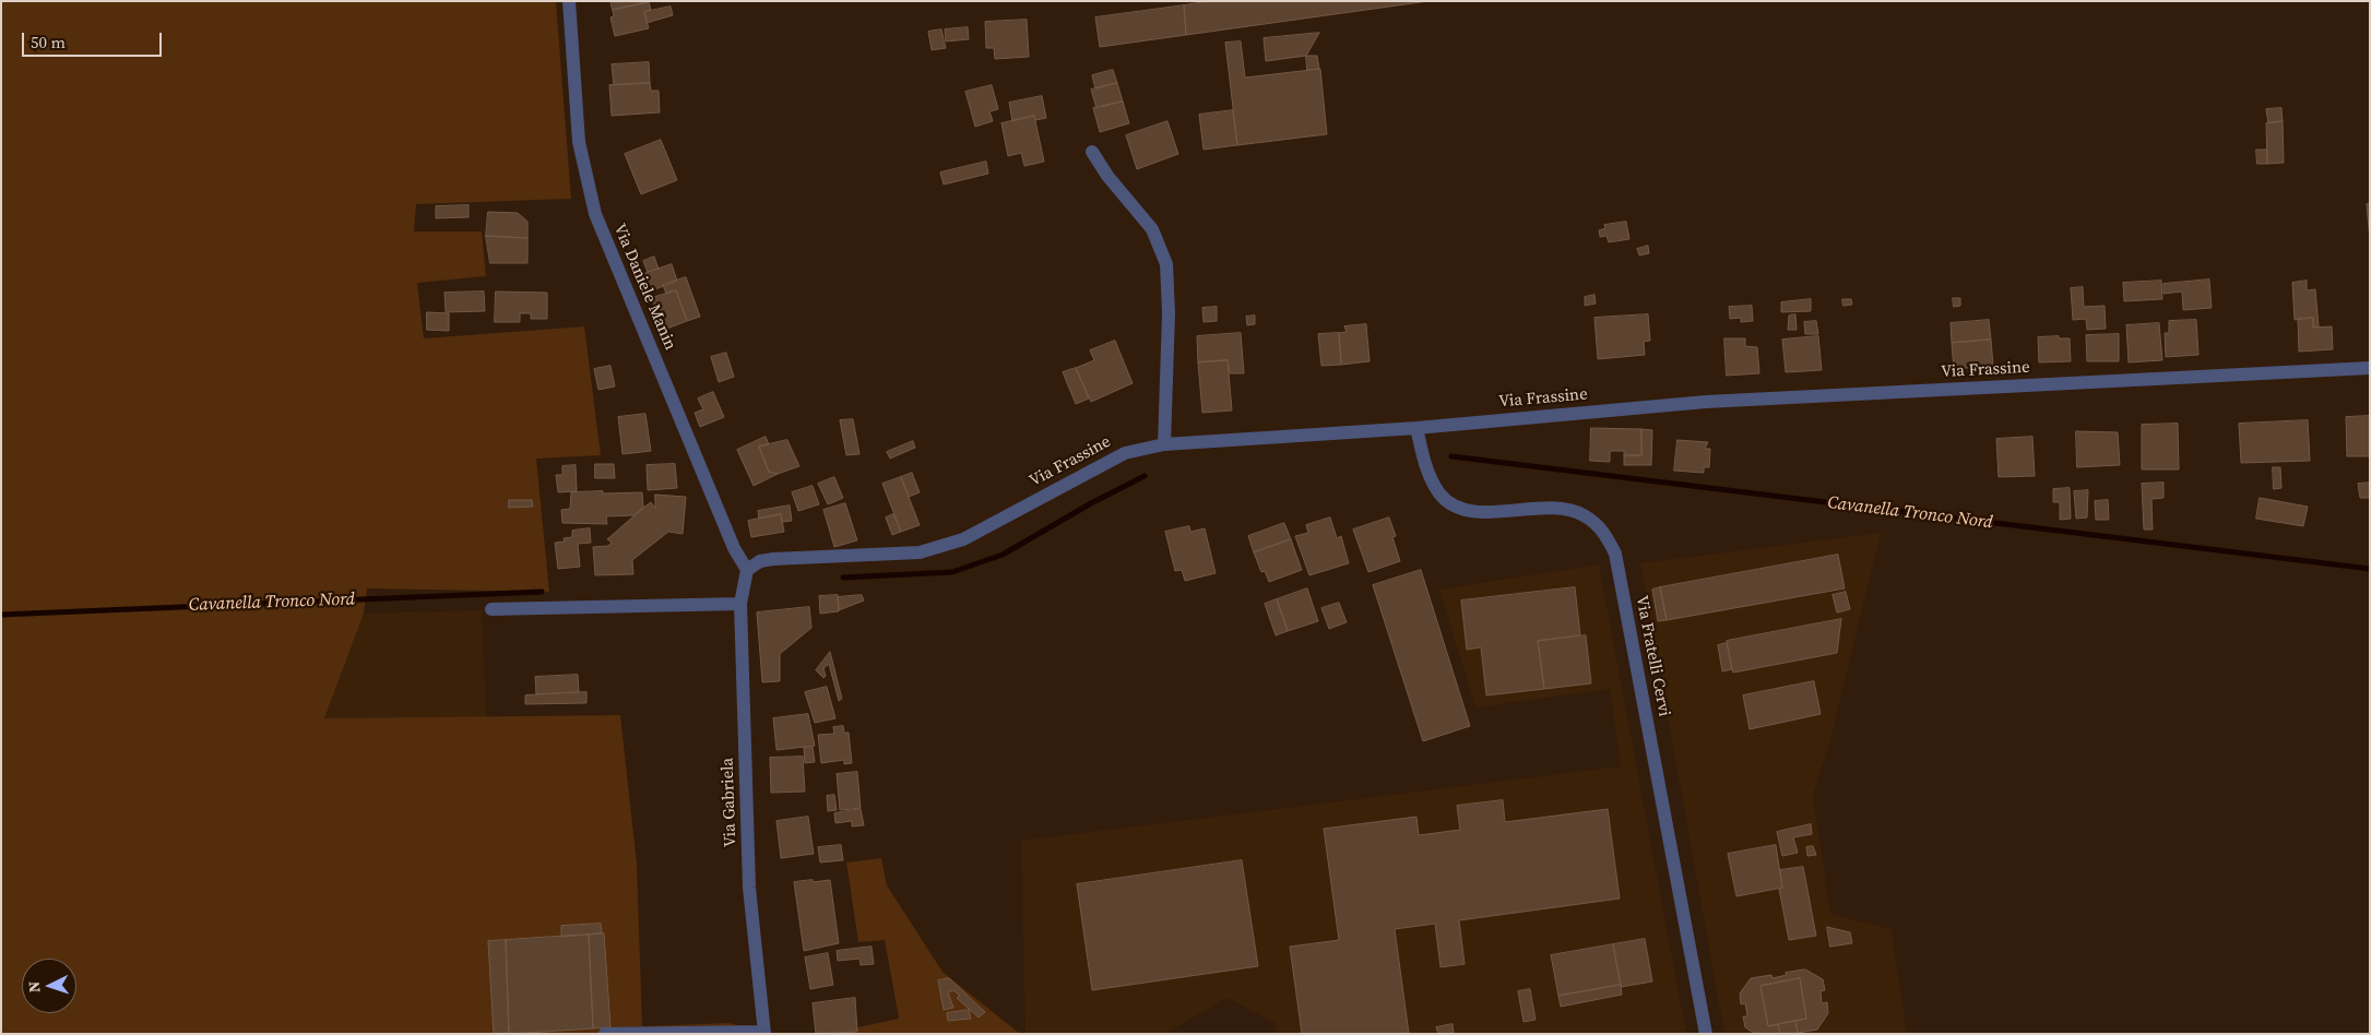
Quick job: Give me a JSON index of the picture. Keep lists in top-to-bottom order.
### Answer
{
  "streets": {
    "street": [
      "Via Daniele Manin",
      "Via Frassine",
      "Via Fratelli Cervi",
      "Via Gabriela"
    ]
  },
  "crossings": [
    ["Via Daniele Manin", "Via Frassine"],
    ["Via Daniele Manin", "Via Gabriela"],
    ["Via Frassine", "Via Fratelli Cervi"],
    ["Via Frassine", "Via Gabriela"]
  ],
  "water": ["Cavanella Tronco Nord"],
  "scale_bar": "50 m",
  "north": "left"
}
